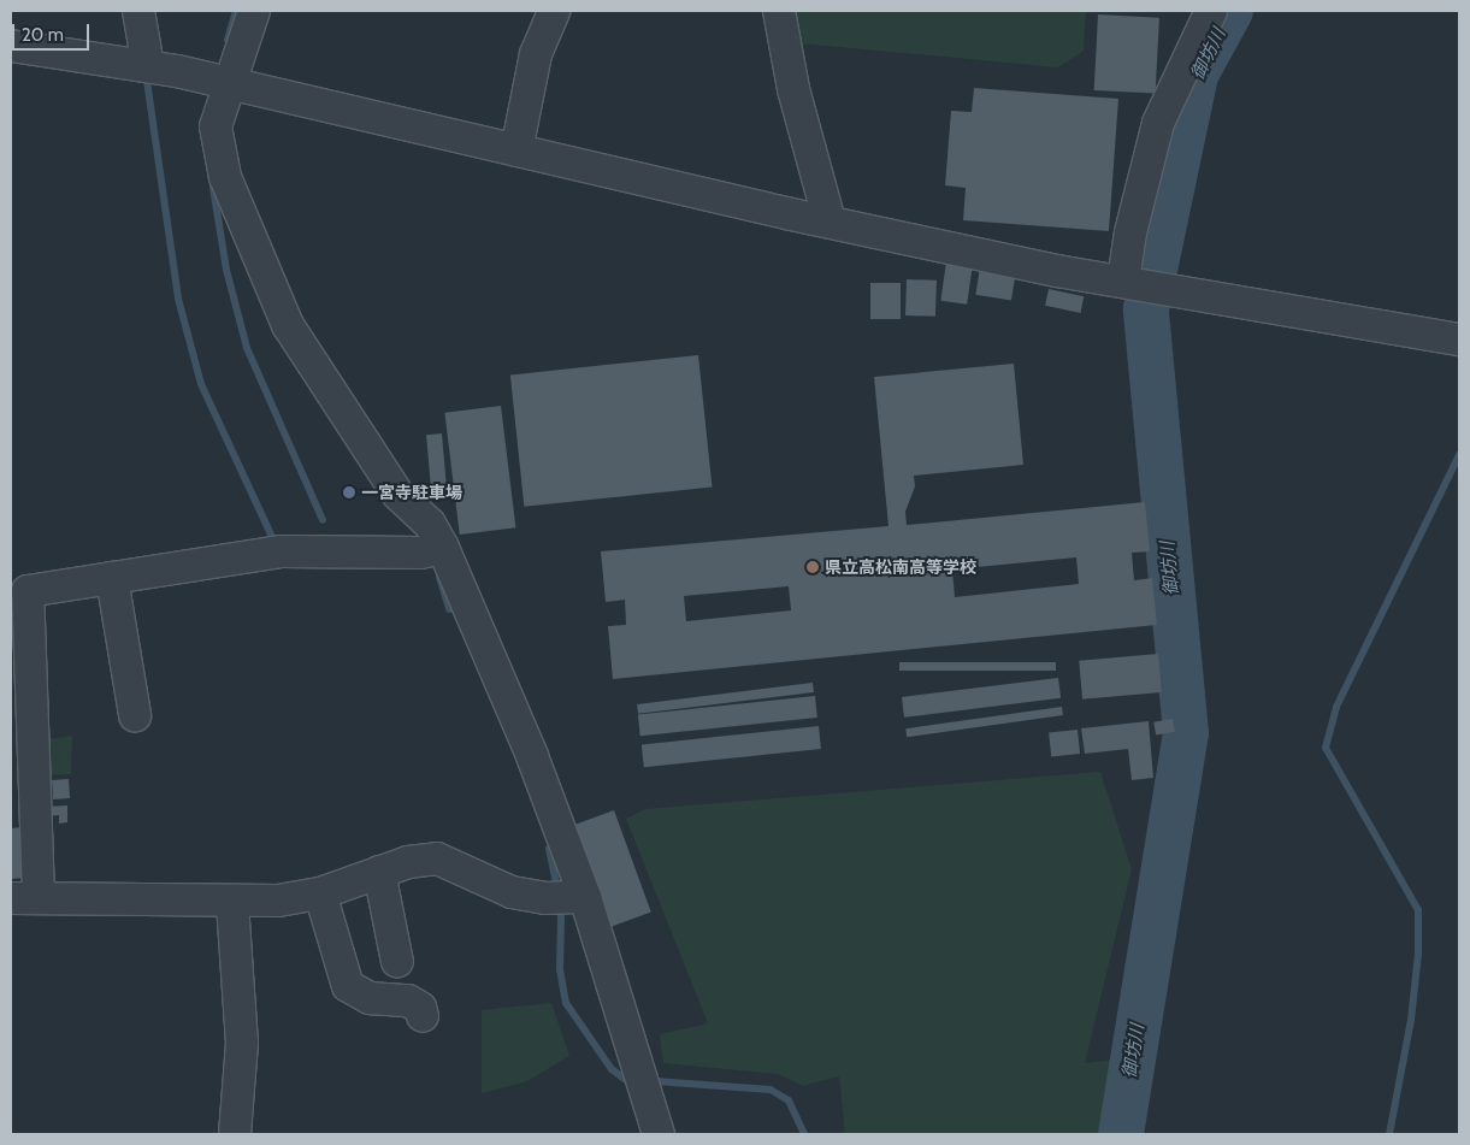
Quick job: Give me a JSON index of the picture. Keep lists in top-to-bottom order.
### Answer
{
  "water": ["御坊川"],
  "places": ["一宮寺駐車場", "県立高松南高等学校"],
  "scale_bar": "20 m"
}
